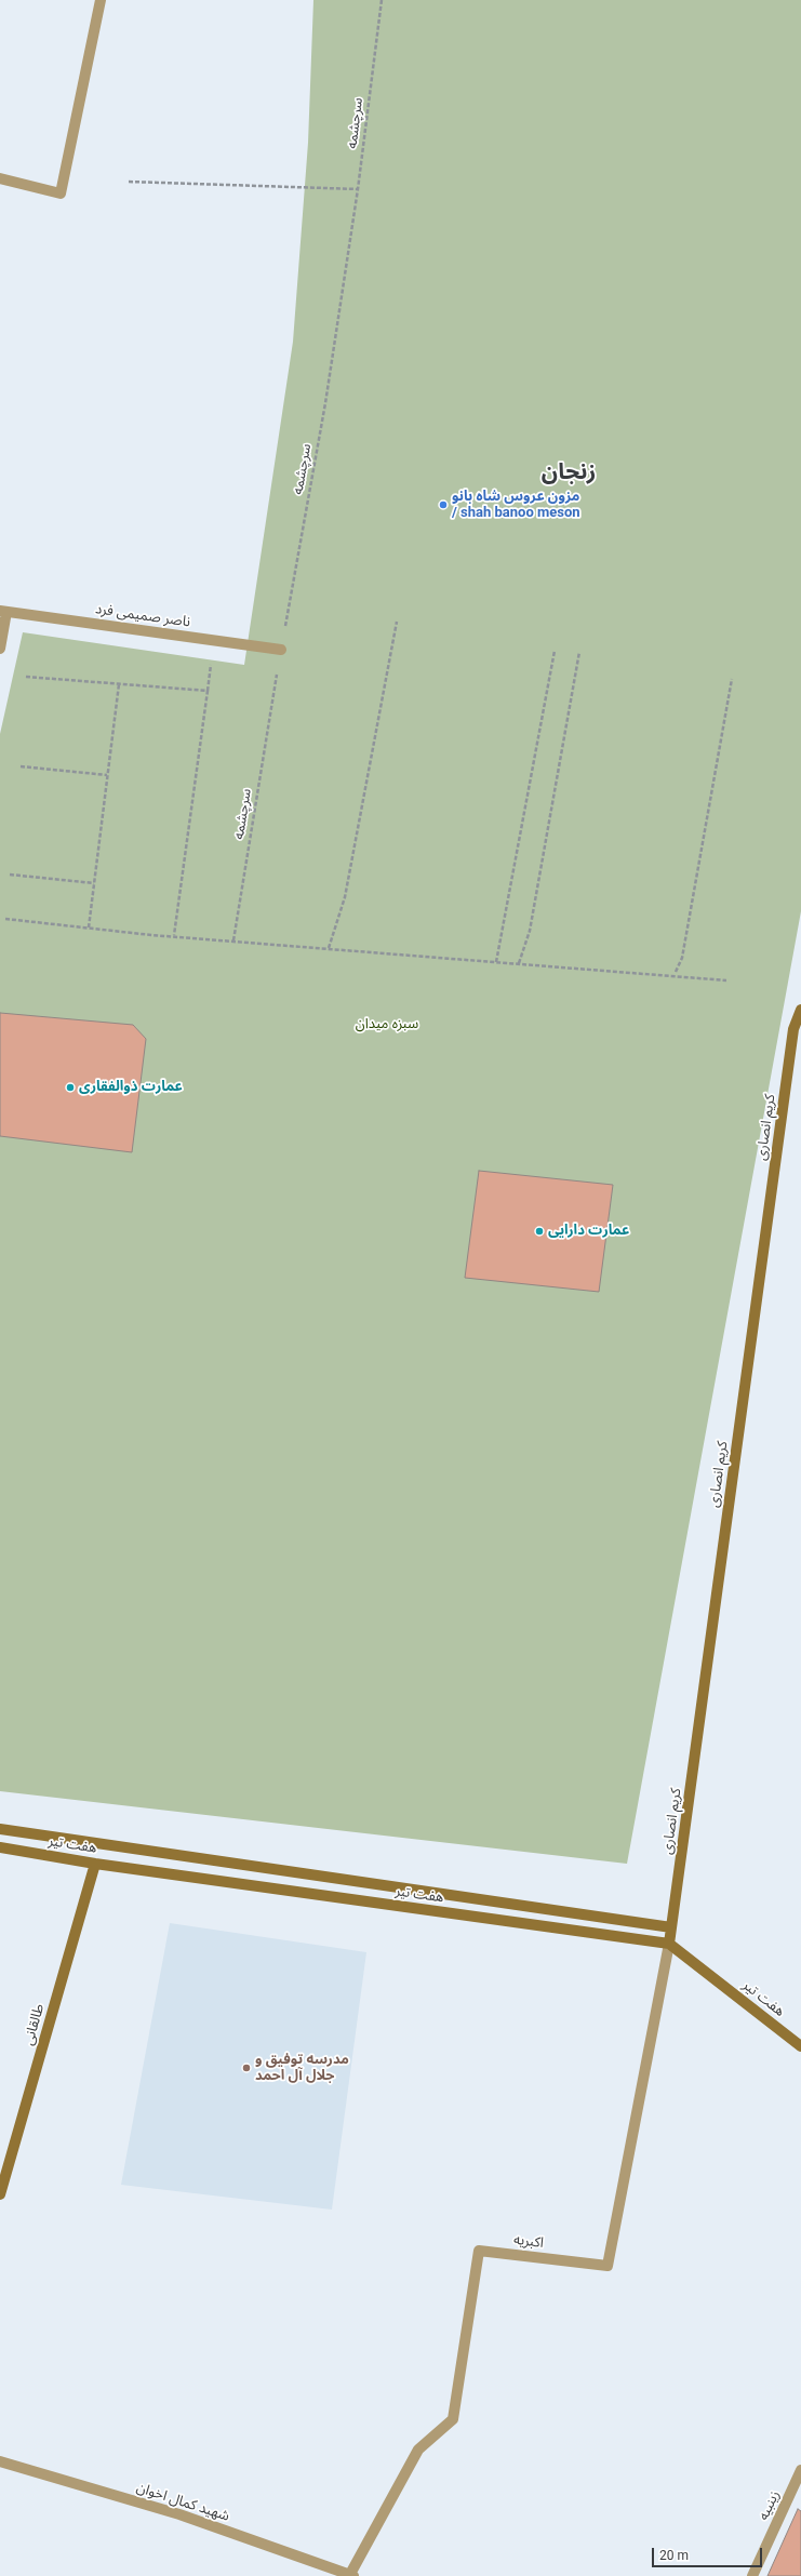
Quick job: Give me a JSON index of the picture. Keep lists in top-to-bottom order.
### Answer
{
  "streets": {
    "main road": ["کریم انصاری", "هفت تیر", "طالقانی"],
    "street": [
      "ناصر صمیمی فرد",
      "اکبریه",
      "شهید کمال اخوان",
      "زینبیه"
    ],
    "path": ["سرچشمه"]
  },
  "crossings": [
    ["سرچشمه", "ناصر صمیمی فرد"],
    ["کریم انصاری", "هفت تیر"],
    ["کریم انصاری", "اکبریه"],
    ["هفت تیر", "طالقانی"],
    ["هفت تیر", "اکبریه"],
    ["اکبریه", "شهید کمال اخوان"]
  ],
  "districts": ["زنجان"],
  "parks": ["سبزه میدان"],
  "places": [
    "مزون عروس شاه بانو / shah banoo meson",
    "عمارت ذوالفقاری",
    "عمارت دارایی",
    "مدرسه توفیق و جلال آل احمد"
  ],
  "scale_bar": "20 m"
}
